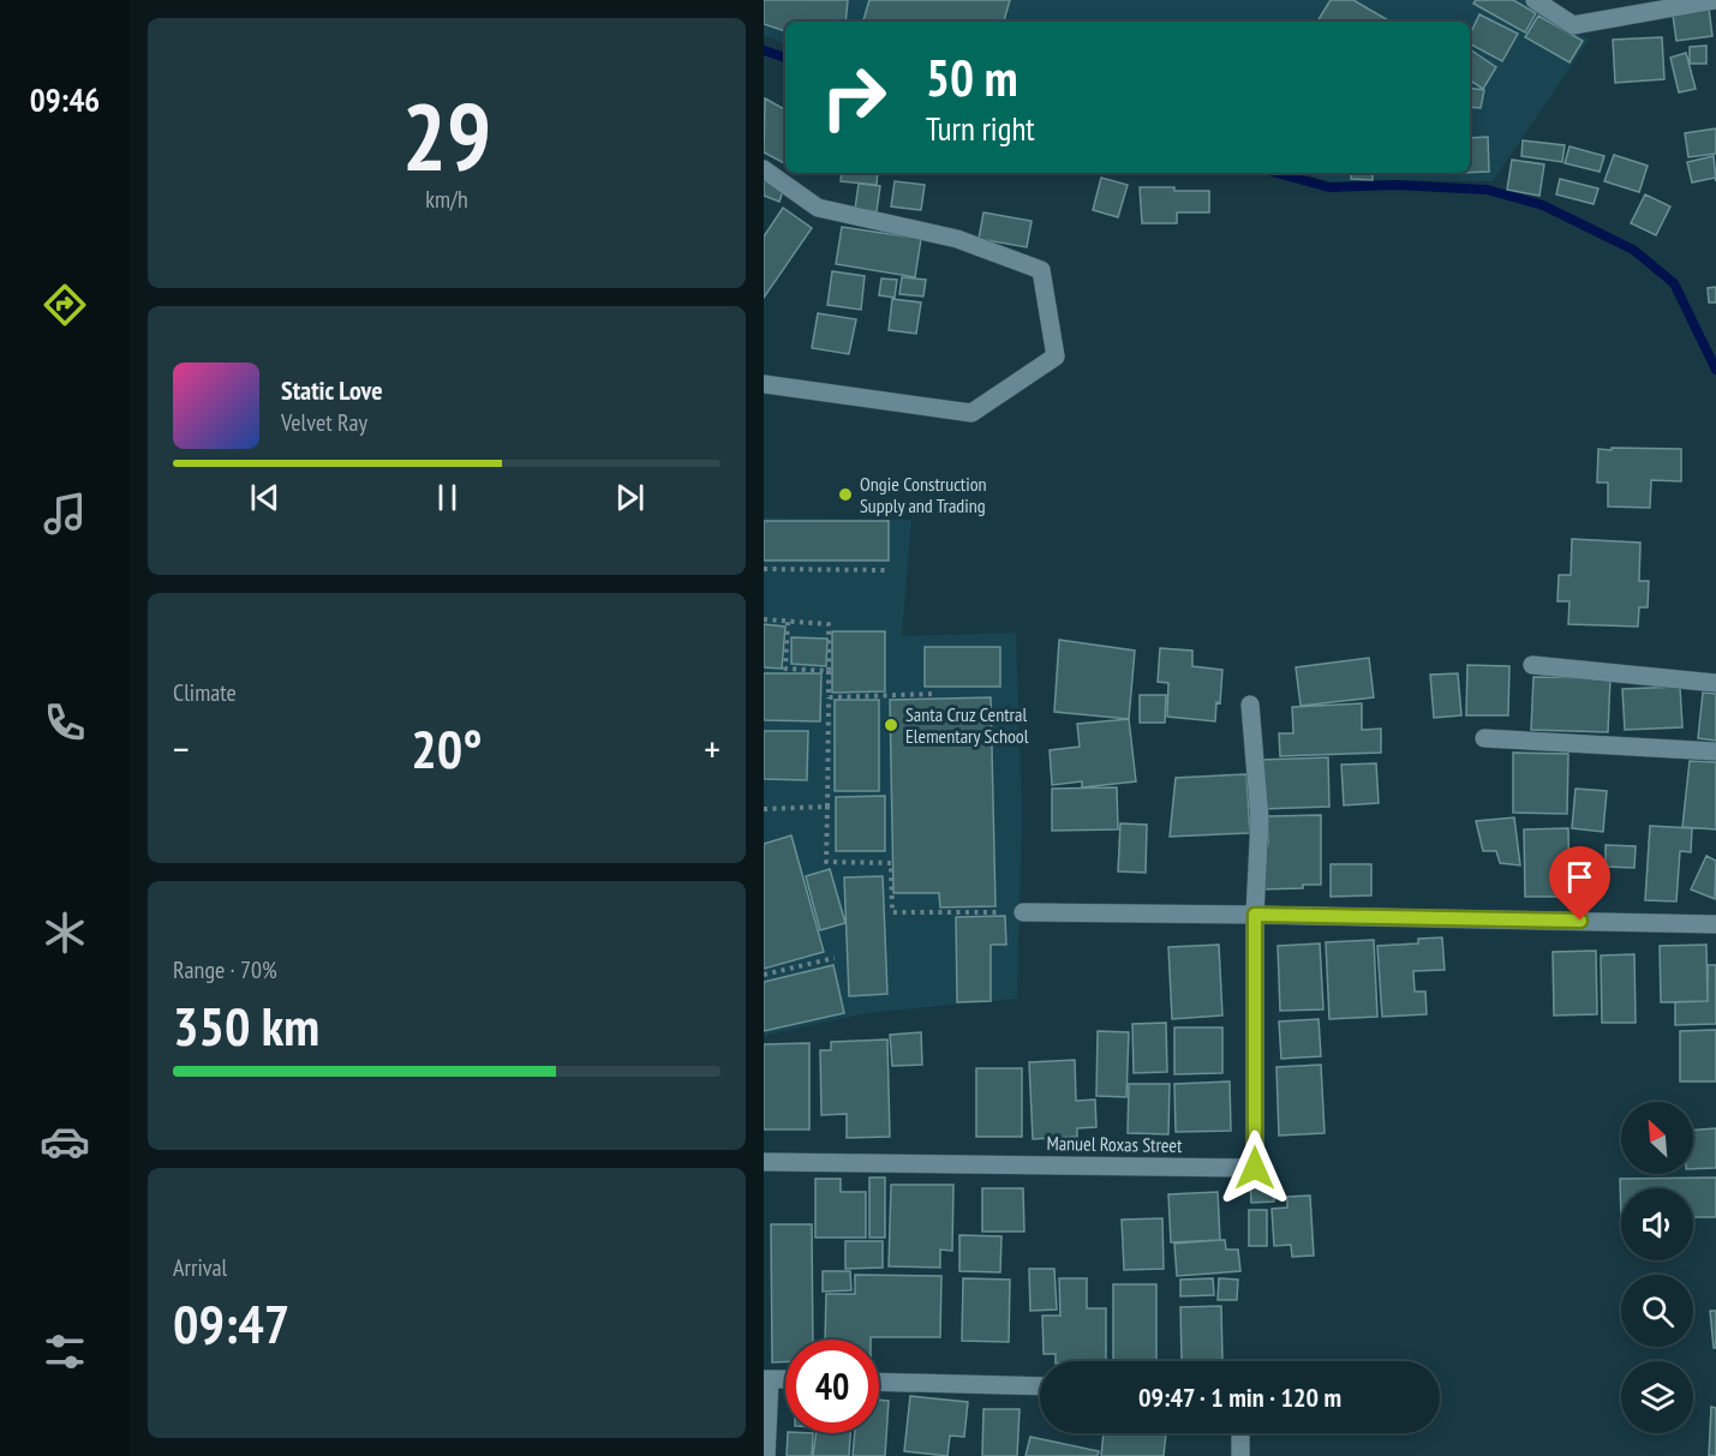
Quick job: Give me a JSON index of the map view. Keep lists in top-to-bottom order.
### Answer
{
  "streets": {
    "street": ["Manuel Roxas Street"]
  },
  "places": ["Ongie Construction Supply and Trading", "Santa Cruz Central Elementary School"],
  "north": "top left",
  "page": {
    "tabs": "09:46",
    "tile": [
      ["29", "km/h"],
      "Climate",
      ["Range · 70%", "350 km"],
      ["Arrival", "09:47"]
    ],
    "turn": ["50 m", "Turn right"],
    "song": ["Static Love", "Velvet Ray"],
    "heat": ["−", "20°", "+"],
    "limit": "40",
    "trip": "09:47 · 1 min · 120 m"
  }
}
